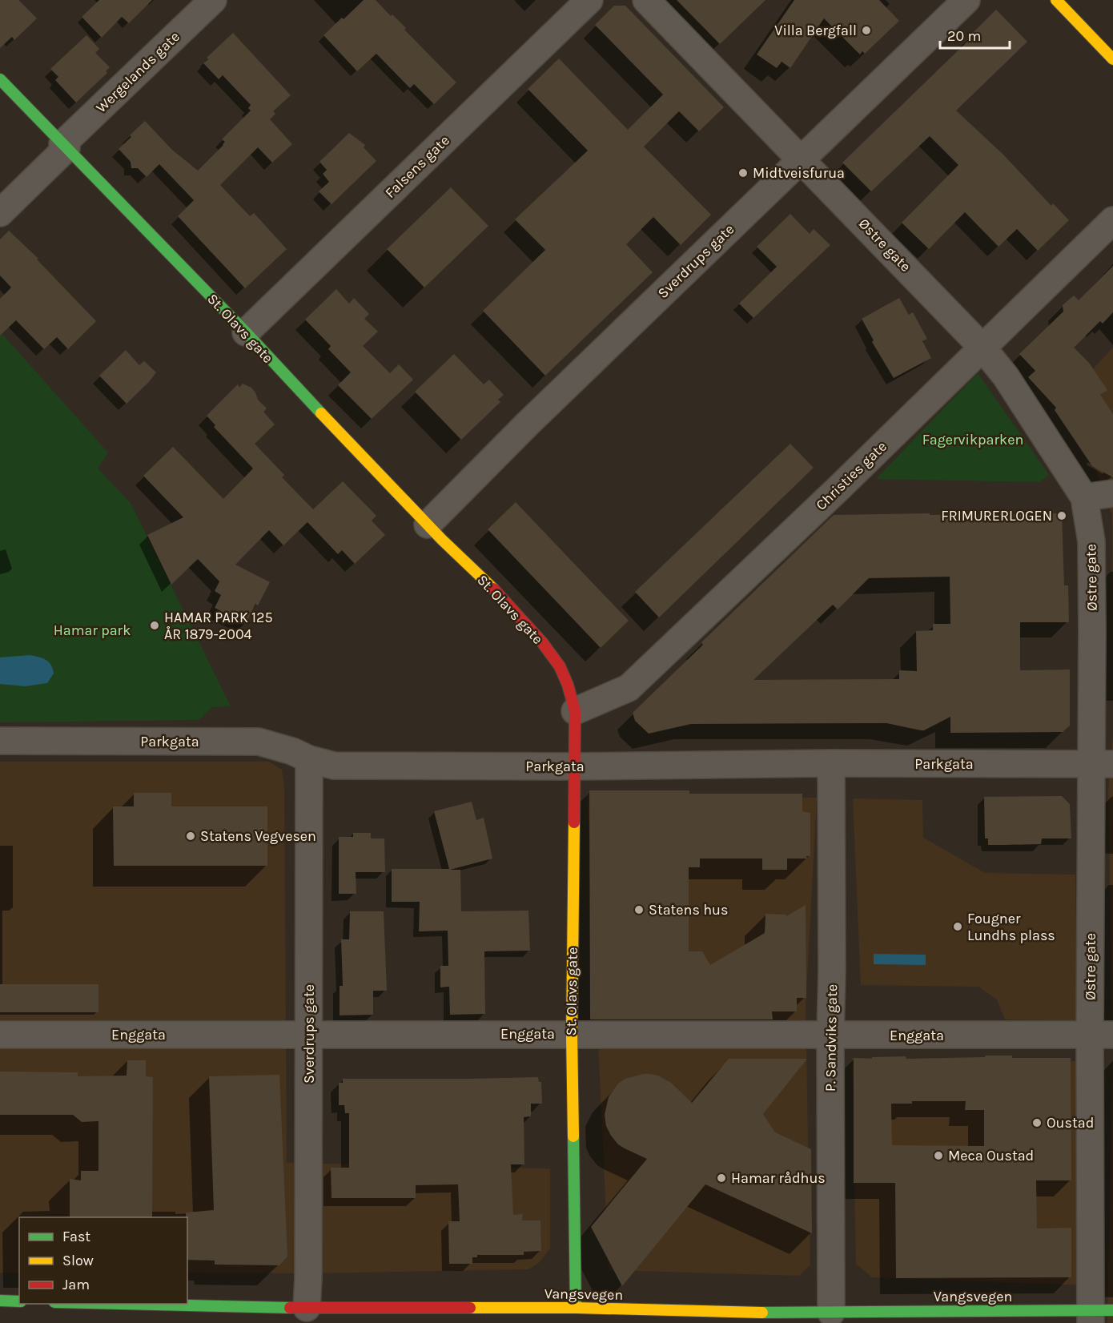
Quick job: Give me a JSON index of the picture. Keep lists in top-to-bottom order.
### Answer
{
  "streets": {
    "main road": ["St. Olavs gate", "Vangsvegen"],
    "street": [
      "Wergelands gate",
      "Falsens gate",
      "Østre gate",
      "Sverdrups gate",
      "Christies gate",
      "Parkgata",
      "Enggata",
      "P. Sandviks gate"
    ]
  },
  "crossings": [
    ["Wergelands gate", "St. Olavs gate"],
    ["Falsens gate", "St. Olavs gate"],
    ["Østre gate", "Sverdrups gate"],
    ["Østre gate", "Christies gate"],
    ["Østre gate", "Parkgata"],
    ["Østre gate", "Enggata"],
    ["Østre gate", "Vangsvegen"],
    ["Sverdrups gate", "St. Olavs gate"],
    ["Sverdrups gate", "Parkgata"],
    ["Sverdrups gate", "Enggata"],
    ["Sverdrups gate", "Vangsvegen"],
    ["St. Olavs gate", "Christies gate"],
    ["St. Olavs gate", "Parkgata"],
    ["St. Olavs gate", "Enggata"],
    ["St. Olavs gate", "Vangsvegen"],
    ["Parkgata", "P. Sandviks gate"],
    ["Enggata", "P. Sandviks gate"],
    ["P. Sandviks gate", "Vangsvegen"]
  ],
  "parks": ["Fagervikparken", "Hamar park"],
  "places": [
    "Villa Bergfall",
    "Midtveisfurua",
    "FRIMURERLOGEN",
    "HAMAR PARK 125 ÅR 1879-2004",
    "Statens Vegvesen",
    "Statens hus",
    "Fougner Lundhs plass",
    "Oustad",
    "Meca Oustad",
    "Hamar rådhus"
  ],
  "legend": ["Fast", "Slow", "Jam"],
  "scale_bar": "20 m"
}
